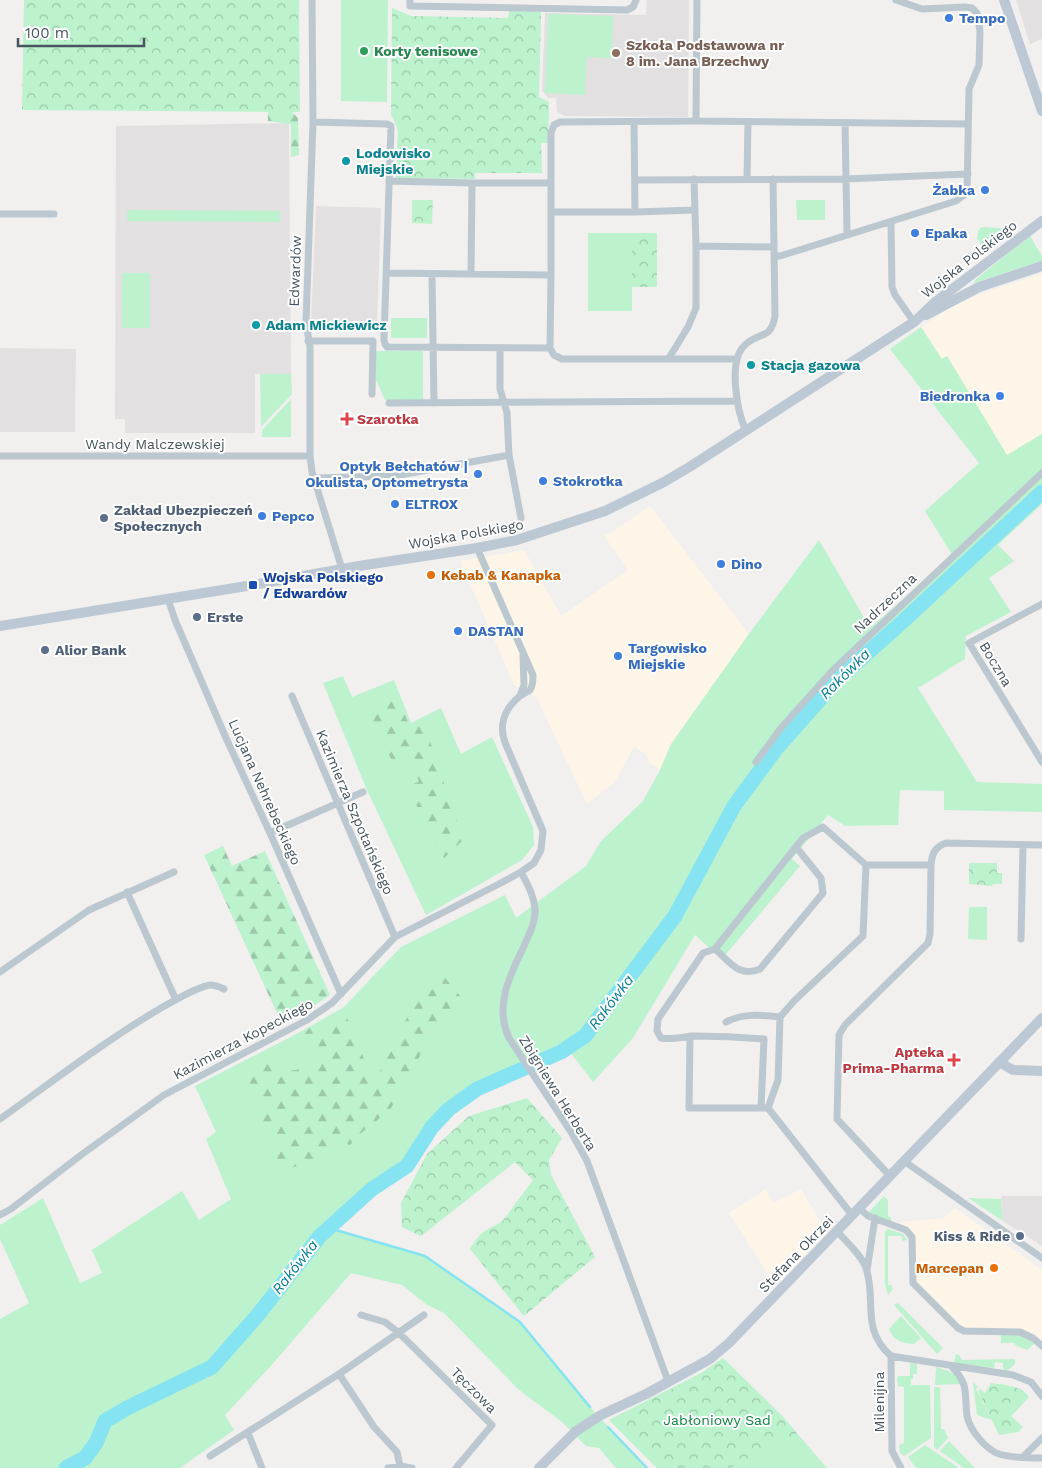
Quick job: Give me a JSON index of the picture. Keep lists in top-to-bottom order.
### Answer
{
  "streets": {
    "street": [
      "Wojska Polskiego",
      "Edwardów",
      "Wandy Malczewskiej",
      "Nadrzeczna",
      "Boczna",
      "Lucjana Nehrebeckiego",
      "Kazimierza Szpotańskiego",
      "Kazimierza Kopeckiego",
      "Zbigniewa Herberta",
      "Stefana Okrzei",
      "Tęczowa",
      "Milenijna"
    ]
  },
  "crossings": [
    ["Wojska Polskiego", "Edwardów"],
    ["Wojska Polskiego", "Lucjana Nehrebeckiego"],
    ["Wojska Polskiego", "Kazimierza Kopeckiego"],
    ["Edwardów", "Wandy Malczewskiej"],
    ["Lucjana Nehrebeckiego", "Kazimierza Kopeckiego"],
    ["Kazimierza Szpotańskiego", "Kazimierza Kopeckiego"],
    ["Kazimierza Kopeckiego", "Zbigniewa Herberta"],
    ["Zbigniewa Herberta", "Stefana Okrzei"]
  ],
  "water": ["Rakówka"],
  "parks": ["Jabłoniowy Sad"],
  "places": {
    "other": [
      "Tempo",
      "Korty tenisowe",
      "Szkoła Podstawowa nr 8 im. Jana Brzechwy",
      "Lodowisko Miejskie",
      "Żabka",
      "Epaka",
      "Adam Mickiewicz",
      "Stacja gazowa",
      "Biedronka",
      "Optyk Bełchatów | Okulista, Optometrysta",
      "Stokrotka",
      "ELTROX",
      "Pepco",
      "Zakład Ubezpieczeń Społecznych",
      "Dino",
      "Kebab & Kanapka",
      "Erste",
      "DASTAN",
      "Alior Bank",
      "Targowisko Miejskie",
      "Kiss & Ride",
      "Marcepan"
    ],
    "health": ["Szarotka", "Apteka Prima-Pharma"],
    "transit": ["Wojska Polskiego / Edwardów"]
  },
  "scale_bar": "100 m"
}
